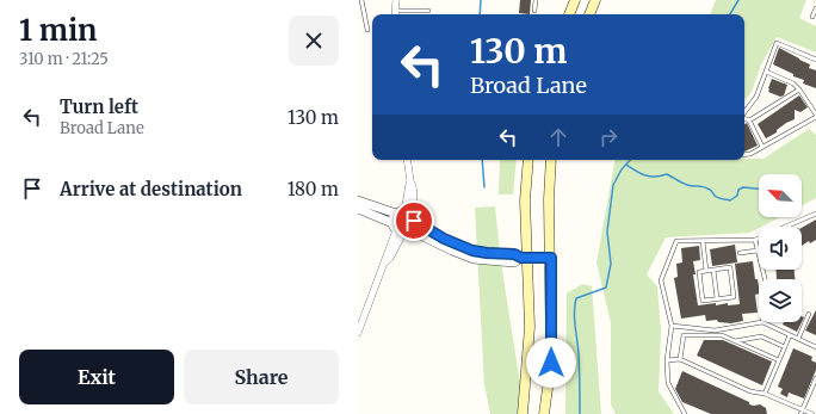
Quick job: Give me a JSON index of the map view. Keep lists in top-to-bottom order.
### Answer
{
  "north": "top left",
  "page": {
    "heading": ["1 min", "310 m · 21:25"],
    "turn": ["130 m", "Broad Lane"],
    "list": [
      {
        "name": "Turn left",
        "note": "Broad Lane",
        "value": "130 m"
      },
      {
        "name": "Arrive at destination",
        "value": "180 m"
      }
    ],
    "buttons": ["Exit", "Share"]
  }
}
